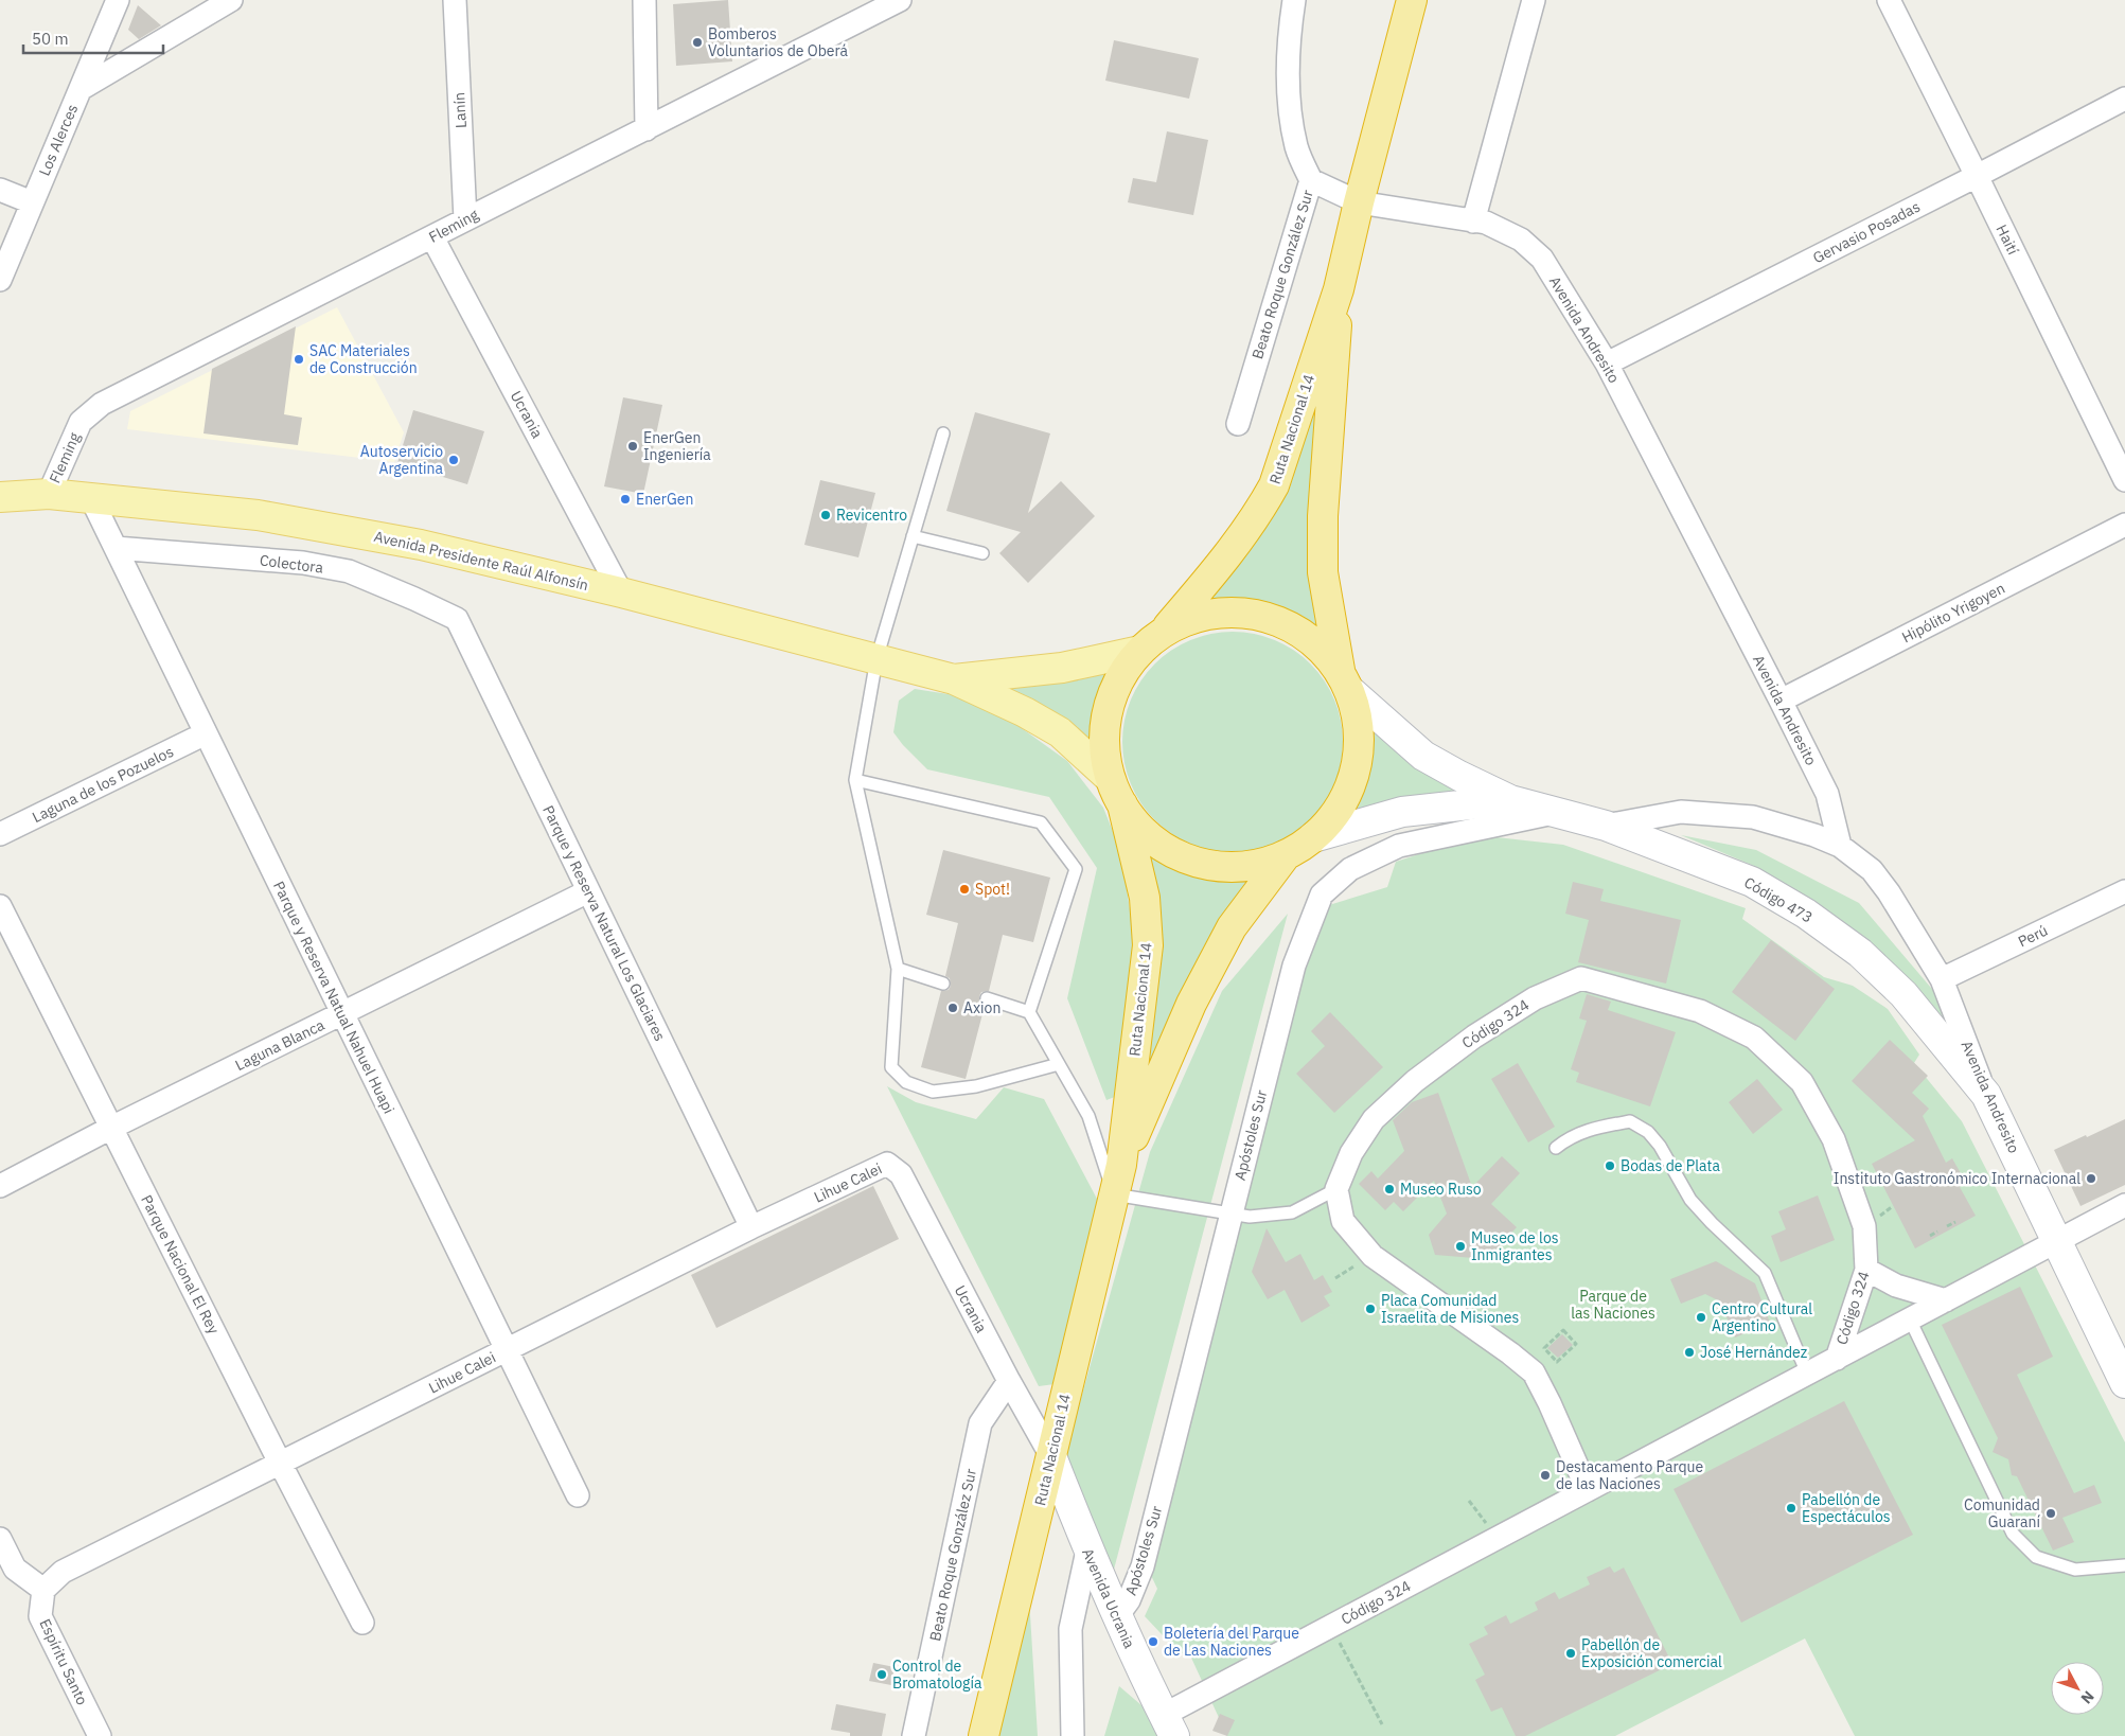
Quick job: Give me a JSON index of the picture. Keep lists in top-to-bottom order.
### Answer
{
  "streets": {
    "highway": ["Ruta Nacional 14"],
    "main road": [
      "Avenida Andresito",
      "Avenida Presidente Raúl Alfonsín",
      "Código 473",
      "Avenida Ucrania"
    ],
    "street": [
      "Lanín",
      "Los Alerces",
      "Fleming",
      "Gervasio Posadas",
      "Haití",
      "Beato Roque González Sur",
      "Ucrania",
      "Colectora",
      "Hipólito Yrigoyen",
      "Laguna de los Pozuelos",
      "Parque y Reserva Natural Los Glaciares",
      "Perú",
      "Parque y Reserva Natual Nahuel Huapi",
      "Código 324",
      "Laguna Blanca",
      "Apóstoles Sur",
      "Lihue Calei",
      "Parque Nacional El Rey",
      "Espíritu Santo"
    ]
  },
  "crossings": [
    ["Lanín", "Fleming"],
    ["Fleming", "Ucrania"],
    ["Fleming", "Avenida Presidente Raúl Alfonsín"],
    ["Gervasio Posadas", "Haití"],
    ["Gervasio Posadas", "Avenida Andresito"],
    ["Beato Roque González Sur", "Avenida Andresito"],
    ["Beato Roque González Sur", "Ucrania"],
    ["Avenida Andresito", "Ruta Nacional 14"],
    ["Avenida Andresito", "Hipólito Yrigoyen"],
    ["Avenida Andresito", "Código 473"],
    ["Avenida Andresito", "Perú"],
    ["Avenida Andresito", "Código 324"],
    ["Ucrania", "Ruta Nacional 14"],
    ["Ucrania", "Avenida Presidente Raúl Alfonsín"],
    ["Ucrania", "Lihue Calei"],
    ["Ucrania", "Avenida Ucrania"],
    ["Ruta Nacional 14", "Avenida Ucrania"],
    ["Avenida Presidente Raúl Alfonsín", "Parque y Reserva Natual Nahuel Huapi"],
    ["Colectora", "Parque y Reserva Natural Los Glaciares"],
    ["Colectora", "Parque y Reserva Natual Nahuel Huapi"],
    ["Laguna de los Pozuelos", "Parque y Reserva Natual Nahuel Huapi"],
    ["Código 473", "Apóstoles Sur"],
    ["Parque y Reserva Natural Los Glaciares", "Laguna Blanca"],
    ["Parque y Reserva Natural Los Glaciares", "Lihue Calei"],
    ["Parque y Reserva Natual Nahuel Huapi", "Laguna Blanca"],
    ["Parque y Reserva Natual Nahuel Huapi", "Lihue Calei"],
    ["Código 324", "Avenida Ucrania"],
    ["Laguna Blanca", "Parque Nacional El Rey"],
    ["Apóstoles Sur", "Avenida Ucrania"],
    ["Lihue Calei", "Parque Nacional El Rey"],
    ["Lihue Calei", "Espíritu Santo"]
  ],
  "parks": ["Parque de las Naciones"],
  "places": [
    "Bomberos Voluntarios de Oberá",
    "SAC Materiales de Construcción",
    "EnerGen Ingeniería",
    "Autoservicio Argentina",
    "EnerGen",
    "Revicentro",
    "Spot!",
    "Axion",
    "Bodas de Plata",
    "Instituto Gastronómico Internacional",
    "Museo Ruso",
    "Museo de los Inmigrantes",
    "Placa Comunidad Israelita de Misiones",
    "Centro Cultural Argentino",
    "José Hernández",
    "Destacamento Parque de las Naciones",
    "Pabellón de Espectáculos",
    "Comunidad Guaraní",
    "Boletería del Parque de Las Naciones",
    "Pabellón de Exposición comercial",
    "Control de Bromatología"
  ],
  "scale_bar": "50 m",
  "north": "bottom right"
}
